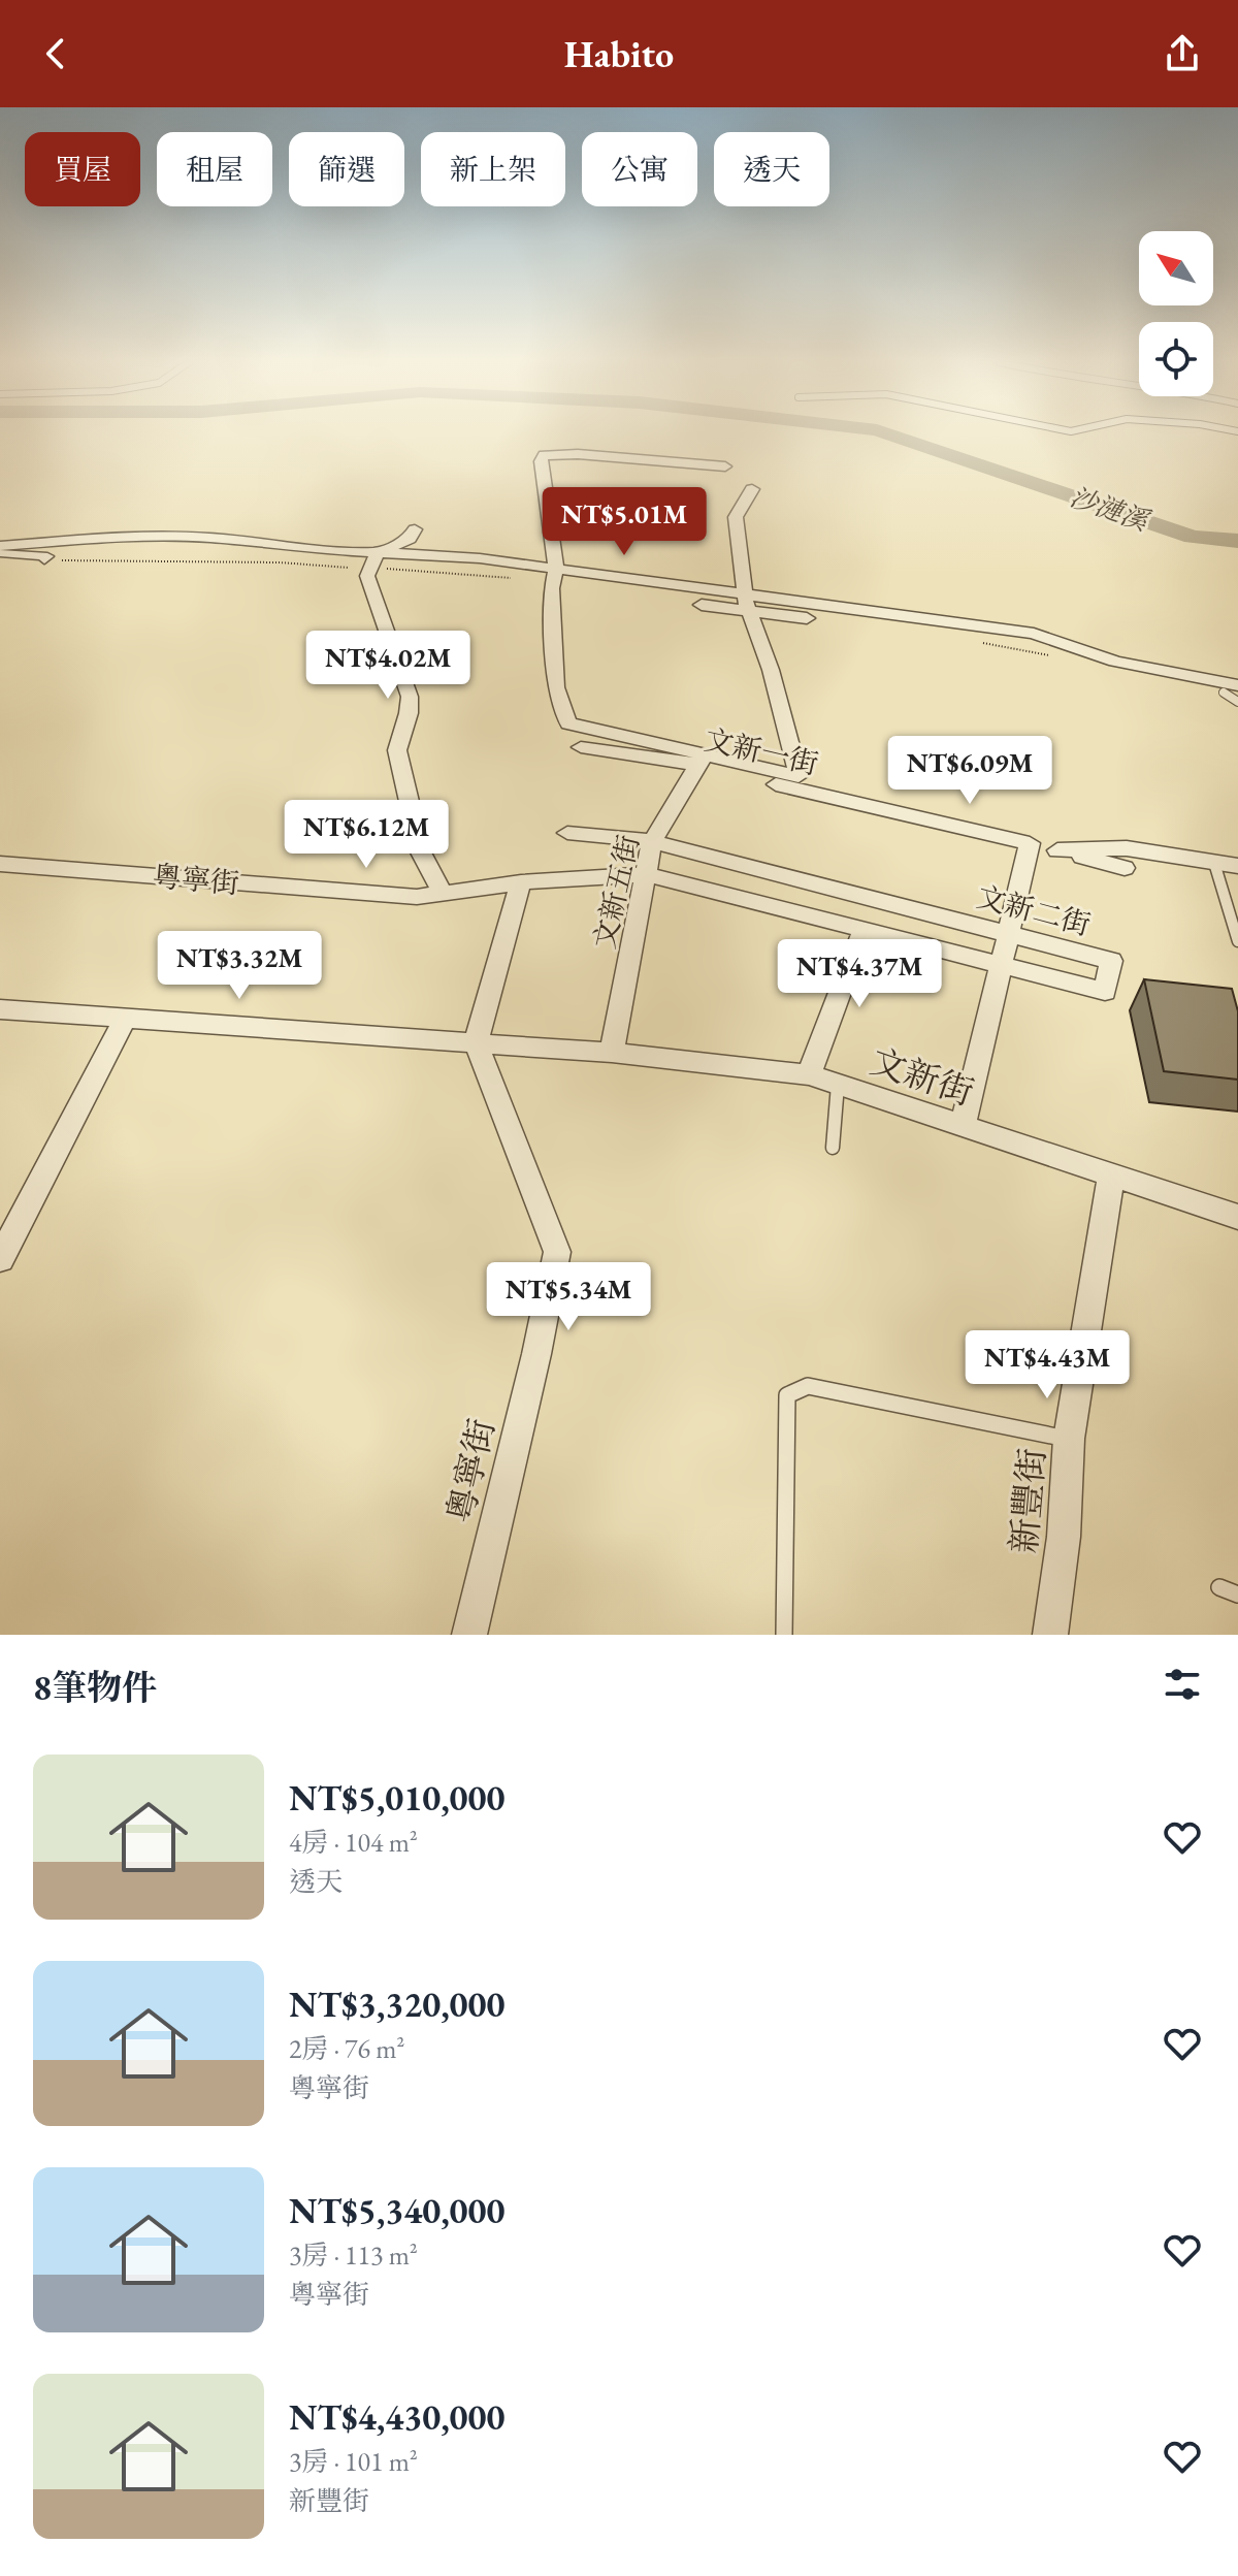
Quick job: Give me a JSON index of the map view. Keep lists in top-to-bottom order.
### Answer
{
  "streets": {
    "street": [
      "文新一街",
      "粵寧街",
      "文新五街",
      "文新二街",
      "文新街",
      "新豐街"
    ]
  },
  "crossings": [
    ["文新一街", "文新五街"],
    ["粵寧街", "文新二街"],
    ["粵寧街", "文新街"],
    ["文新五街", "文新二街"],
    ["文新五街", "文新街"],
    ["文新街", "新豐街"]
  ],
  "water": ["沙漣溪"],
  "north": "top left",
  "page": {
    "header": "Habito",
    "chip": [
      "買屋",
      "租屋",
      "篩選",
      "新上架",
      "公寓",
      "透天"
    ],
    "price": [
      "NT$5.01M",
      "NT$4.02M",
      "NT$6.09M",
      "NT$6.12M",
      "NT$3.32M",
      "NT$4.37M",
      "NT$5.34M",
      "NT$4.43M"
    ],
    "heading": "8筆物件",
    "list": [
      {
        "name": "NT$5,010,000",
        "note": "4房 · 104 m² · 透天"
      },
      {
        "name": "NT$3,320,000",
        "note": "2房 · 76 m² · 粵寧街"
      },
      {
        "name": "NT$5,340,000",
        "note": "3房 · 113 m² · 粵寧街"
      },
      {
        "name": "NT$4,430,000",
        "note": "3房 · 101 m² · 新豐街"
      }
    ]
  }
}
